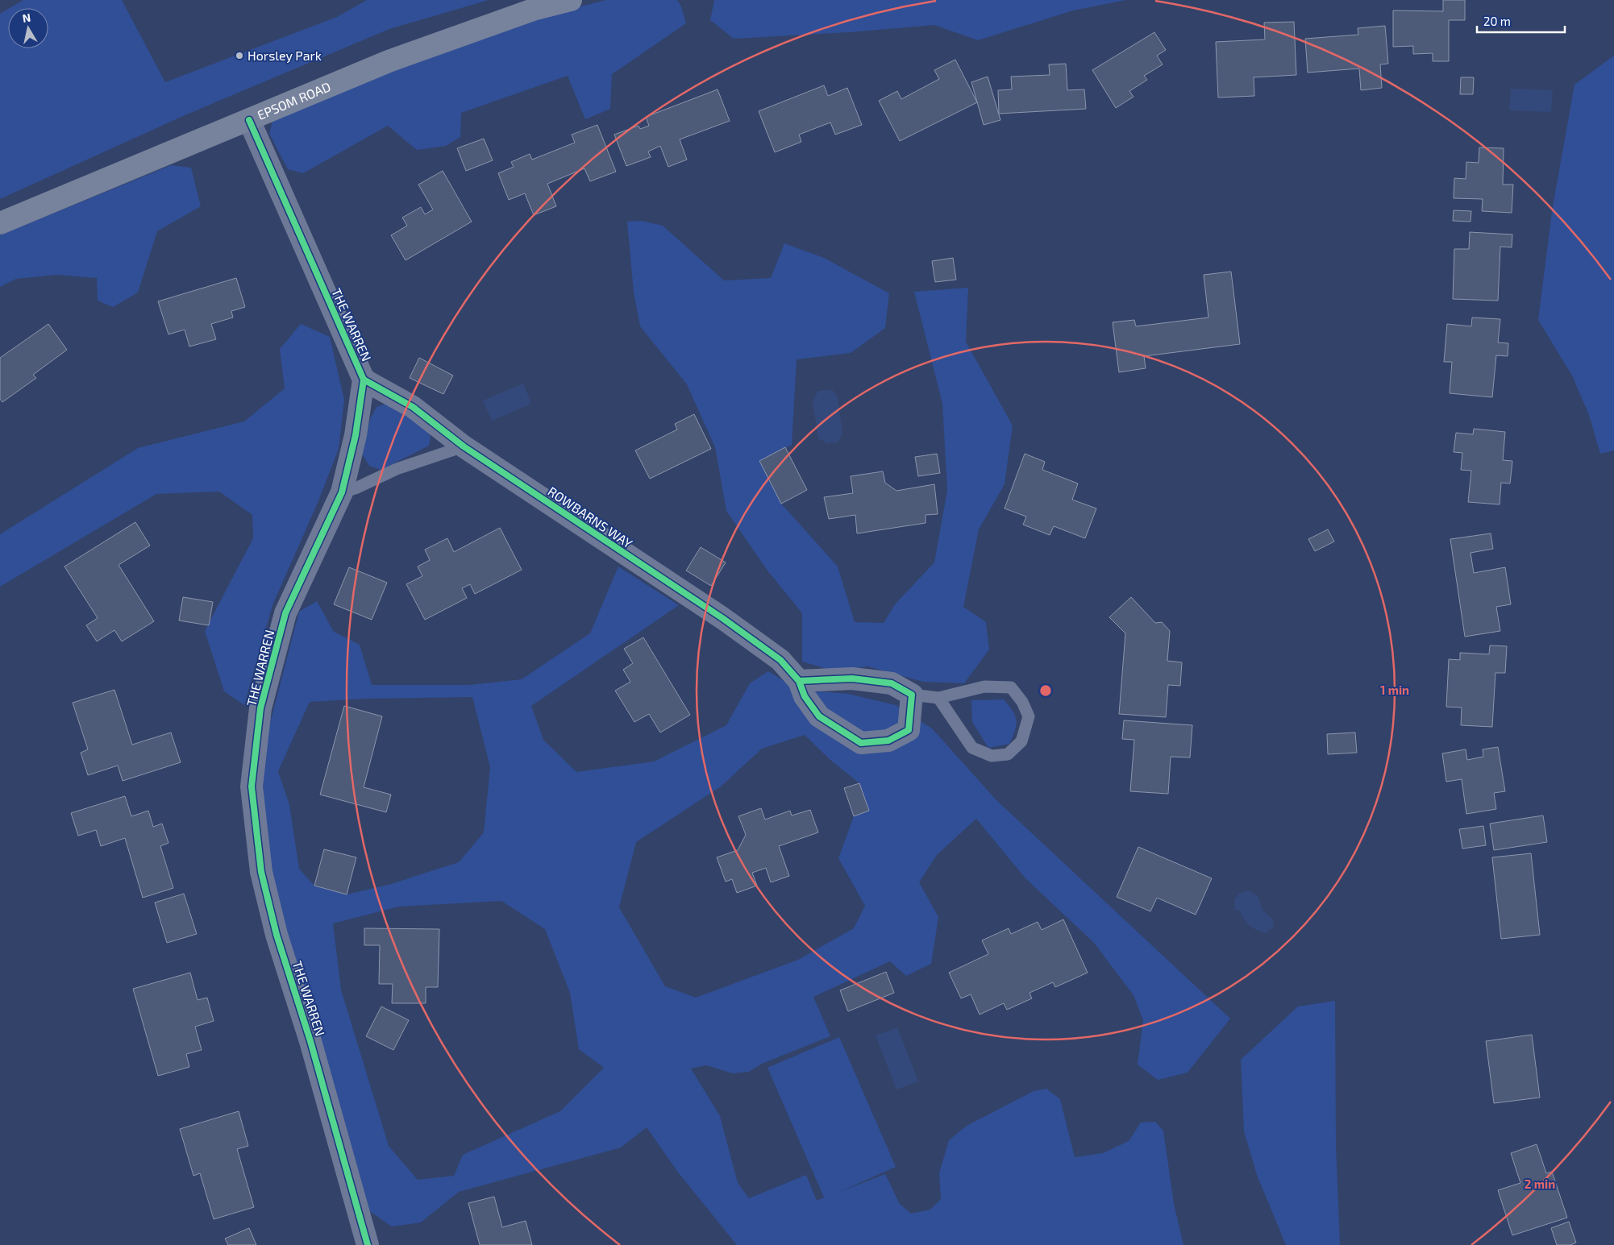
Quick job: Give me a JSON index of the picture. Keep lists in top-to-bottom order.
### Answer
{
  "streets": {
    "main road": ["EPSOM ROAD"],
    "street": ["THE WARREN", "ROWBARNS WAY"]
  },
  "crossings": [
    ["EPSOM ROAD", "THE WARREN"],
    ["THE WARREN", "ROWBARNS WAY"]
  ],
  "places": ["Horsley Park"],
  "scale_bar": "20 m",
  "north": "top",
  "rings": ["1 min", "2 min"]
}
